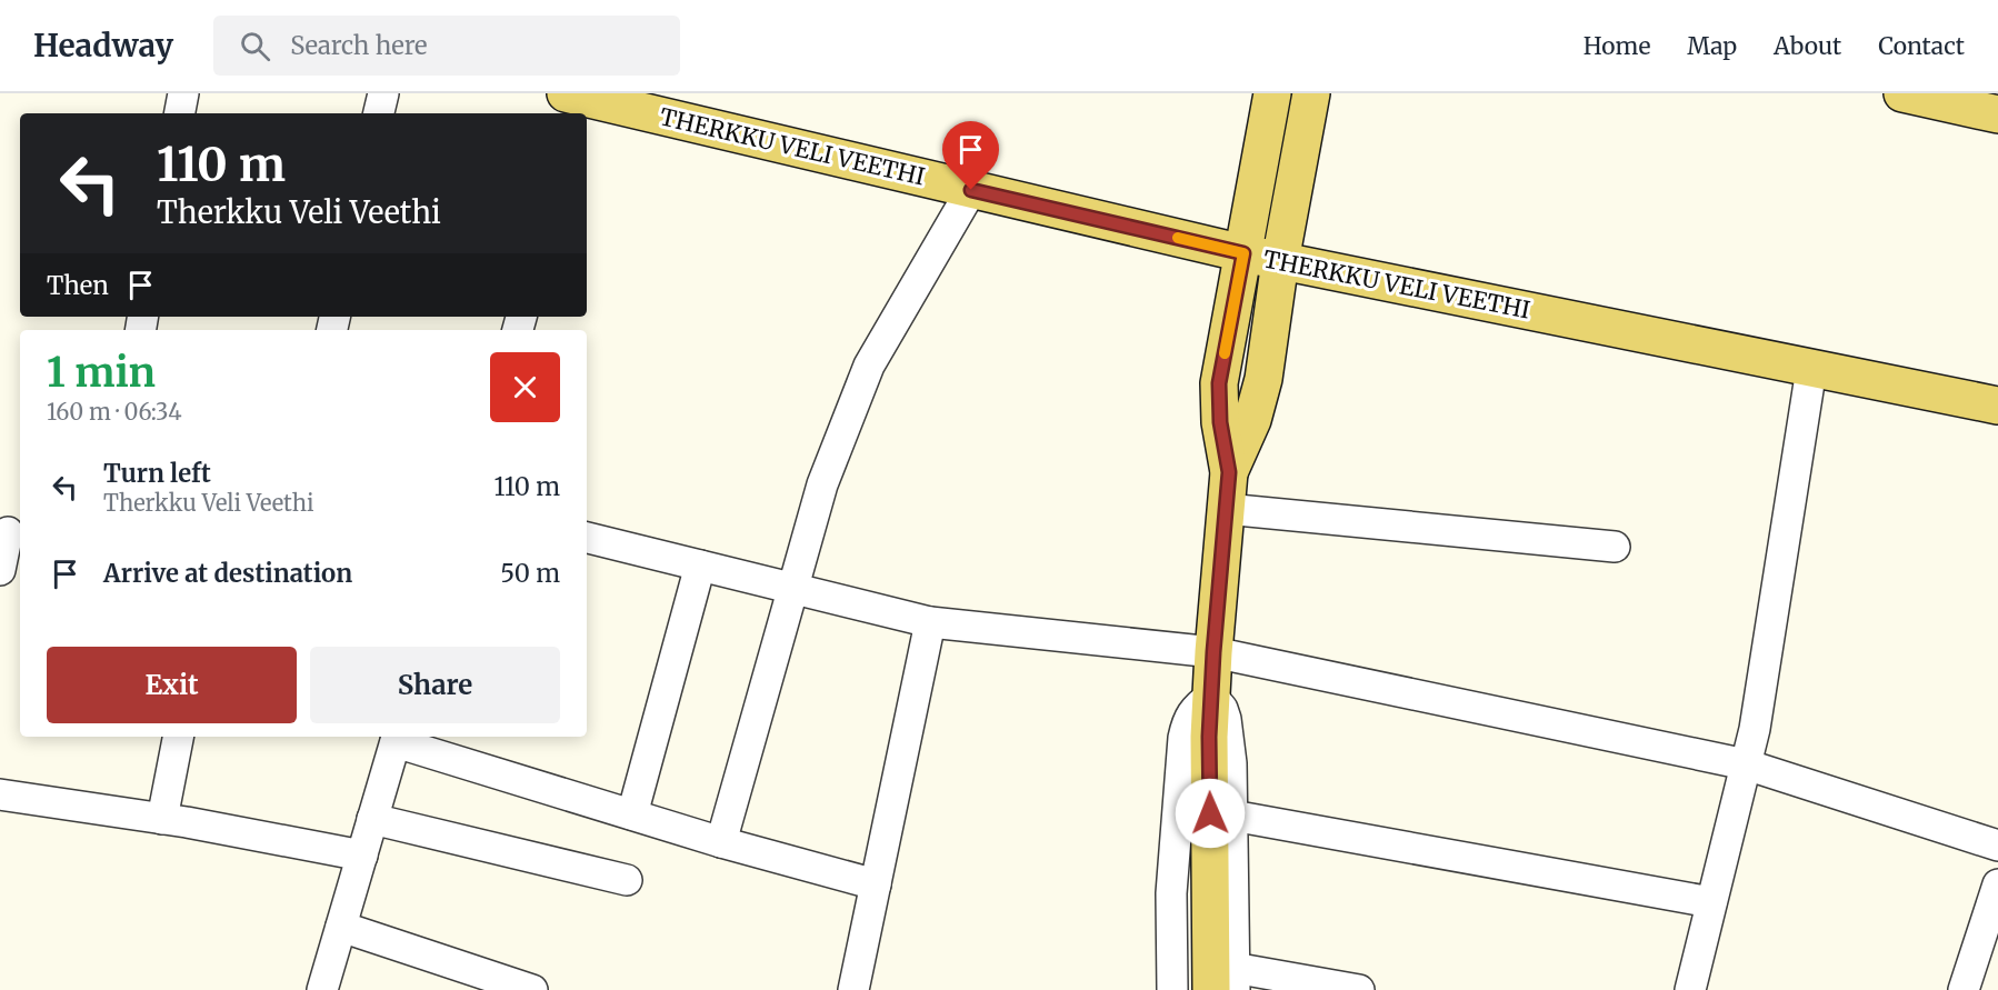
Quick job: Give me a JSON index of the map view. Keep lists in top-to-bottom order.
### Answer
{
  "streets": {
    "main road": ["THERKKU VELI VEETHI"]
  },
  "page": {
    "header": "Headway",
    "search": "Search here",
    "nav": [
      "Home",
      "Map",
      "About",
      "Contact"
    ],
    "turn": ["110 m", "Therkku Veli Veethi"],
    "then": "Then",
    "heading": ["1 min", "160 m · 06:34"],
    "list": [
      {
        "name": "Turn left",
        "note": "Therkku Veli Veethi",
        "value": "110 m"
      },
      {
        "name": "Arrive at destination",
        "value": "50 m"
      }
    ],
    "buttons": ["Exit", "Share"]
  }
}
